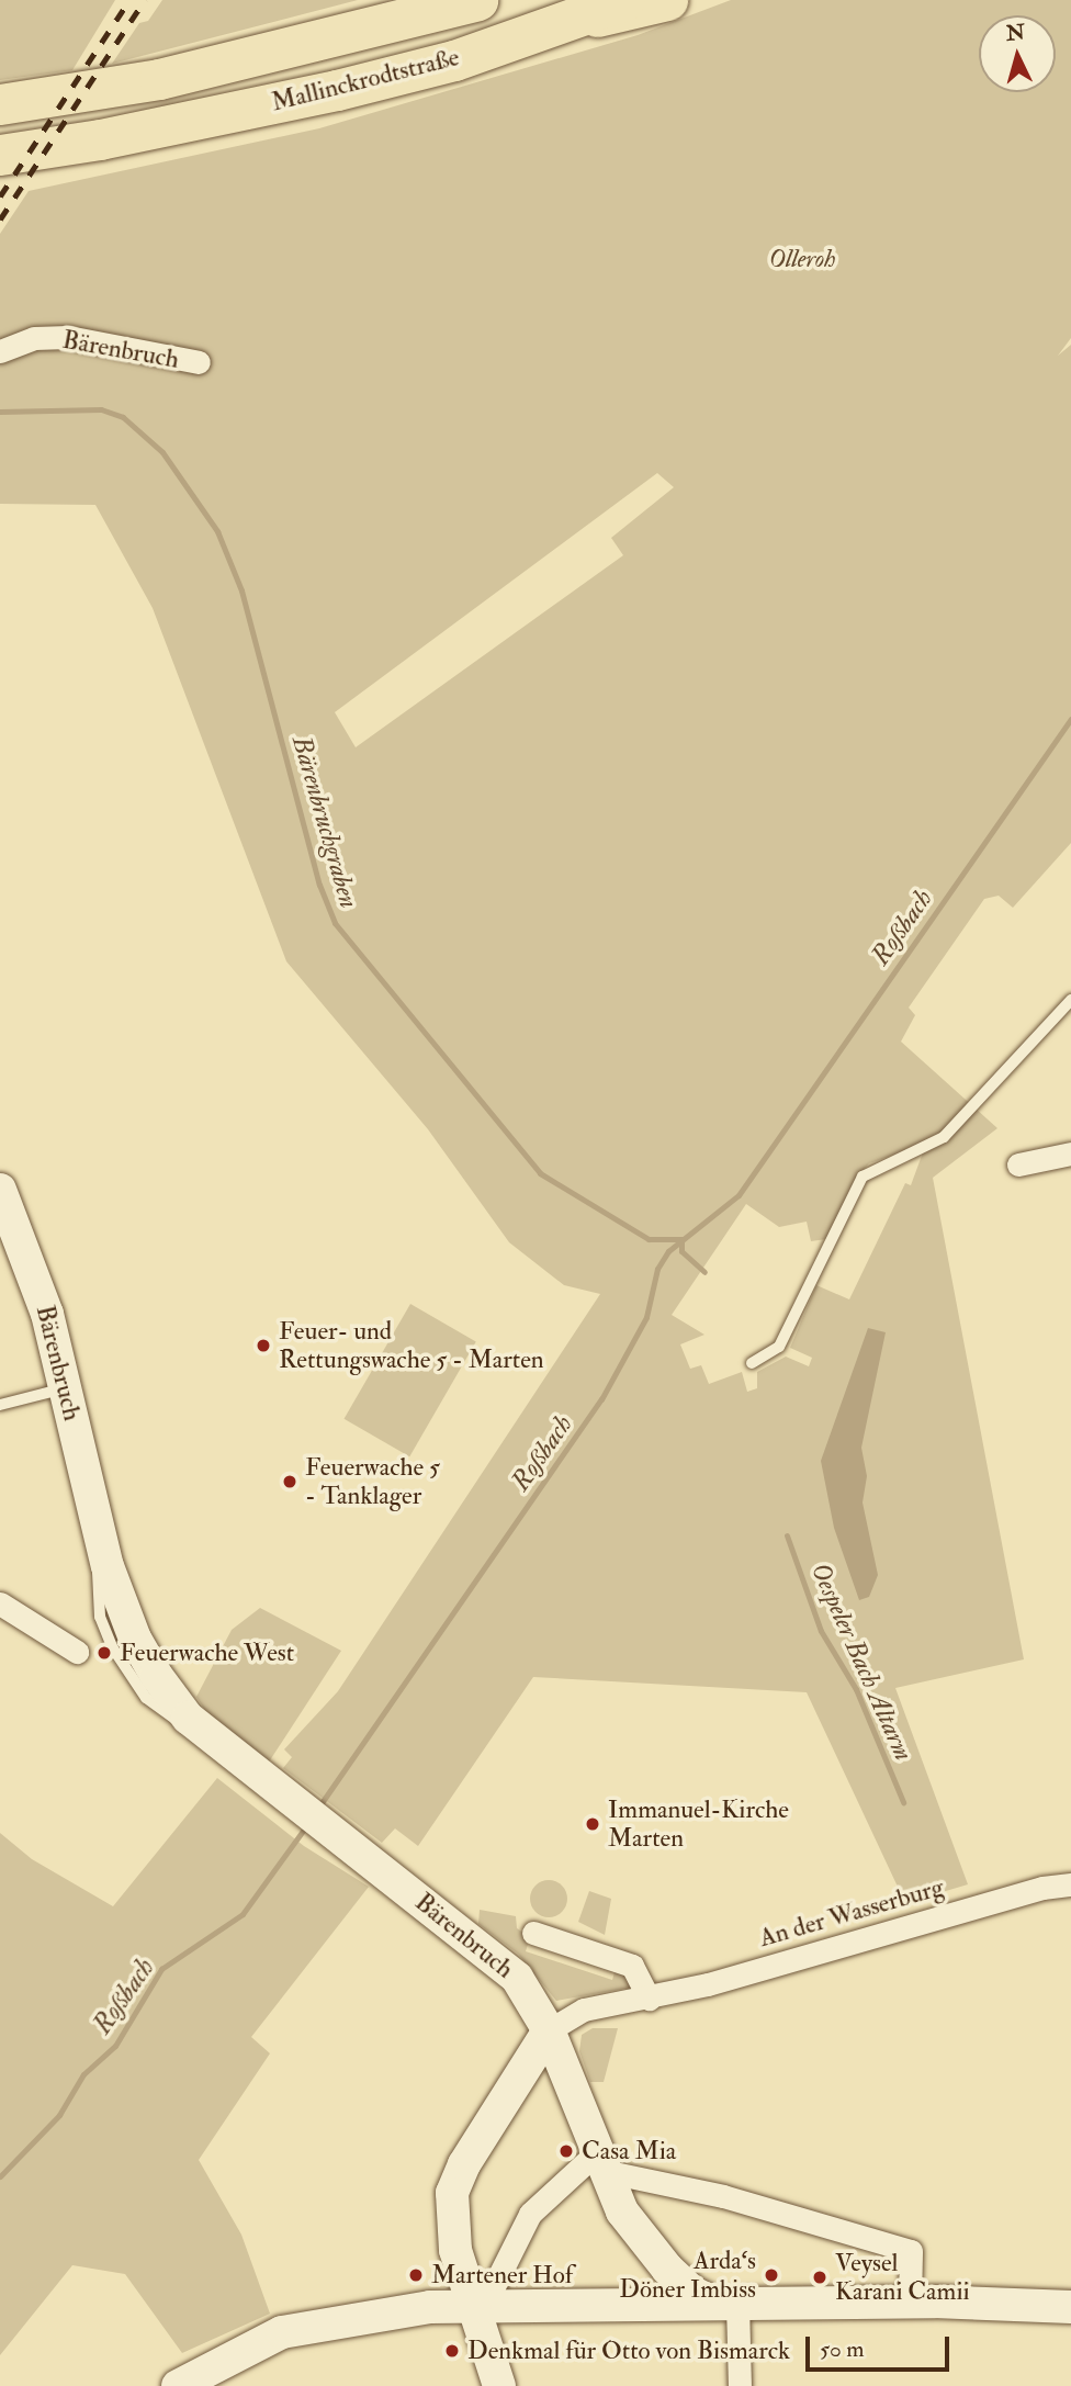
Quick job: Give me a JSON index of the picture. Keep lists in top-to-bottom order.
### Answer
{
  "streets": {
    "highway": ["Mallinckrodtstraße"],
    "main road": ["Bärenbruch"],
    "street": ["An der Wasserburg"]
  },
  "crossings": [
    ["Bärenbruch", "An der Wasserburg"]
  ],
  "water": ["Bärenbruchgraben", "Roßbach", "Oespeler Bach Altarm"],
  "parks": ["Olleroh"],
  "places": [
    "Feuer- und Rettungswache 5 - Marten",
    "Feuerwache 5 - Tanklager",
    "Feuerwache West",
    "Immanuel-Kirche Marten",
    "Casa Mia",
    "Martener Hof",
    "Arda‘s Döner Imbiss",
    "Veysel Karani Camii",
    "Denkmal für Otto von Bismarck"
  ],
  "scale_bar": "50 m",
  "north": "top"
}
